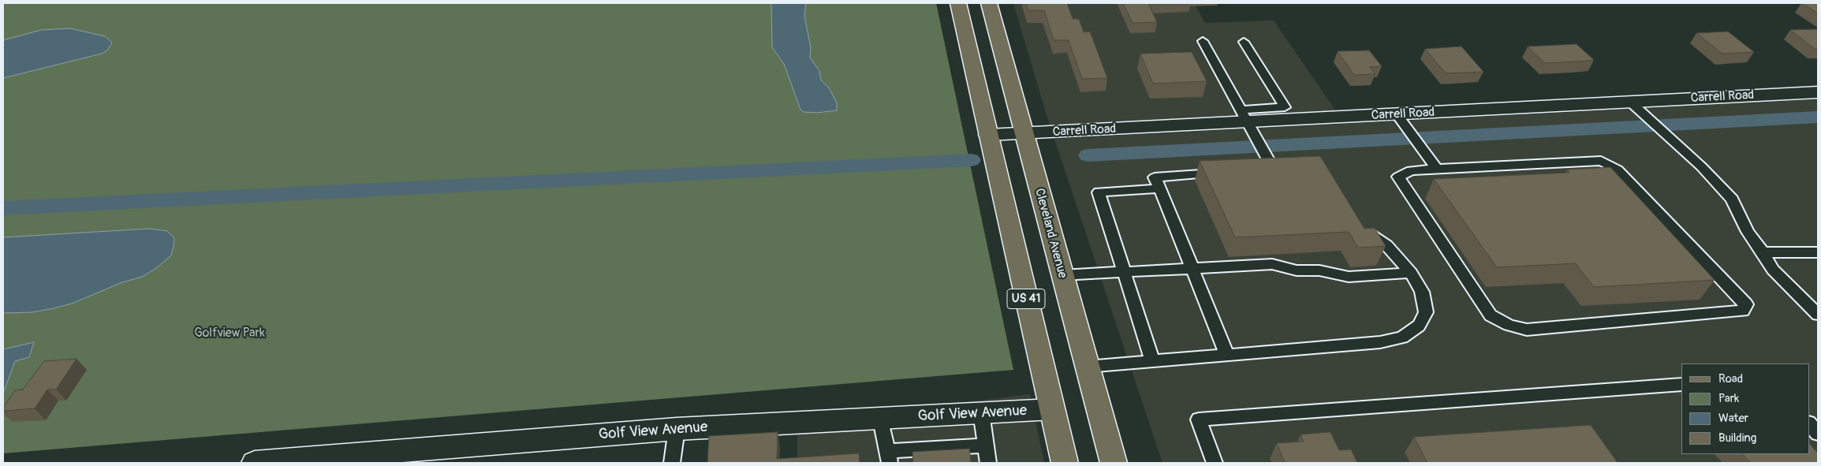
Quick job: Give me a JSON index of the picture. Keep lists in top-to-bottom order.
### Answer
{
  "streets": {
    "main road": ["Cleveland Avenue", "US 41"],
    "street": ["Carrell Road", "Golf View Avenue"]
  },
  "crossings": [
    ["Carrell Road", "Cleveland Avenue"],
    ["Carrell Road", "US 41"],
    ["US 41", "Golf View Avenue"]
  ],
  "parks": ["Golfview Park"],
  "legend": [
    "Road",
    "Park",
    "Water",
    "Building"
  ]
}
